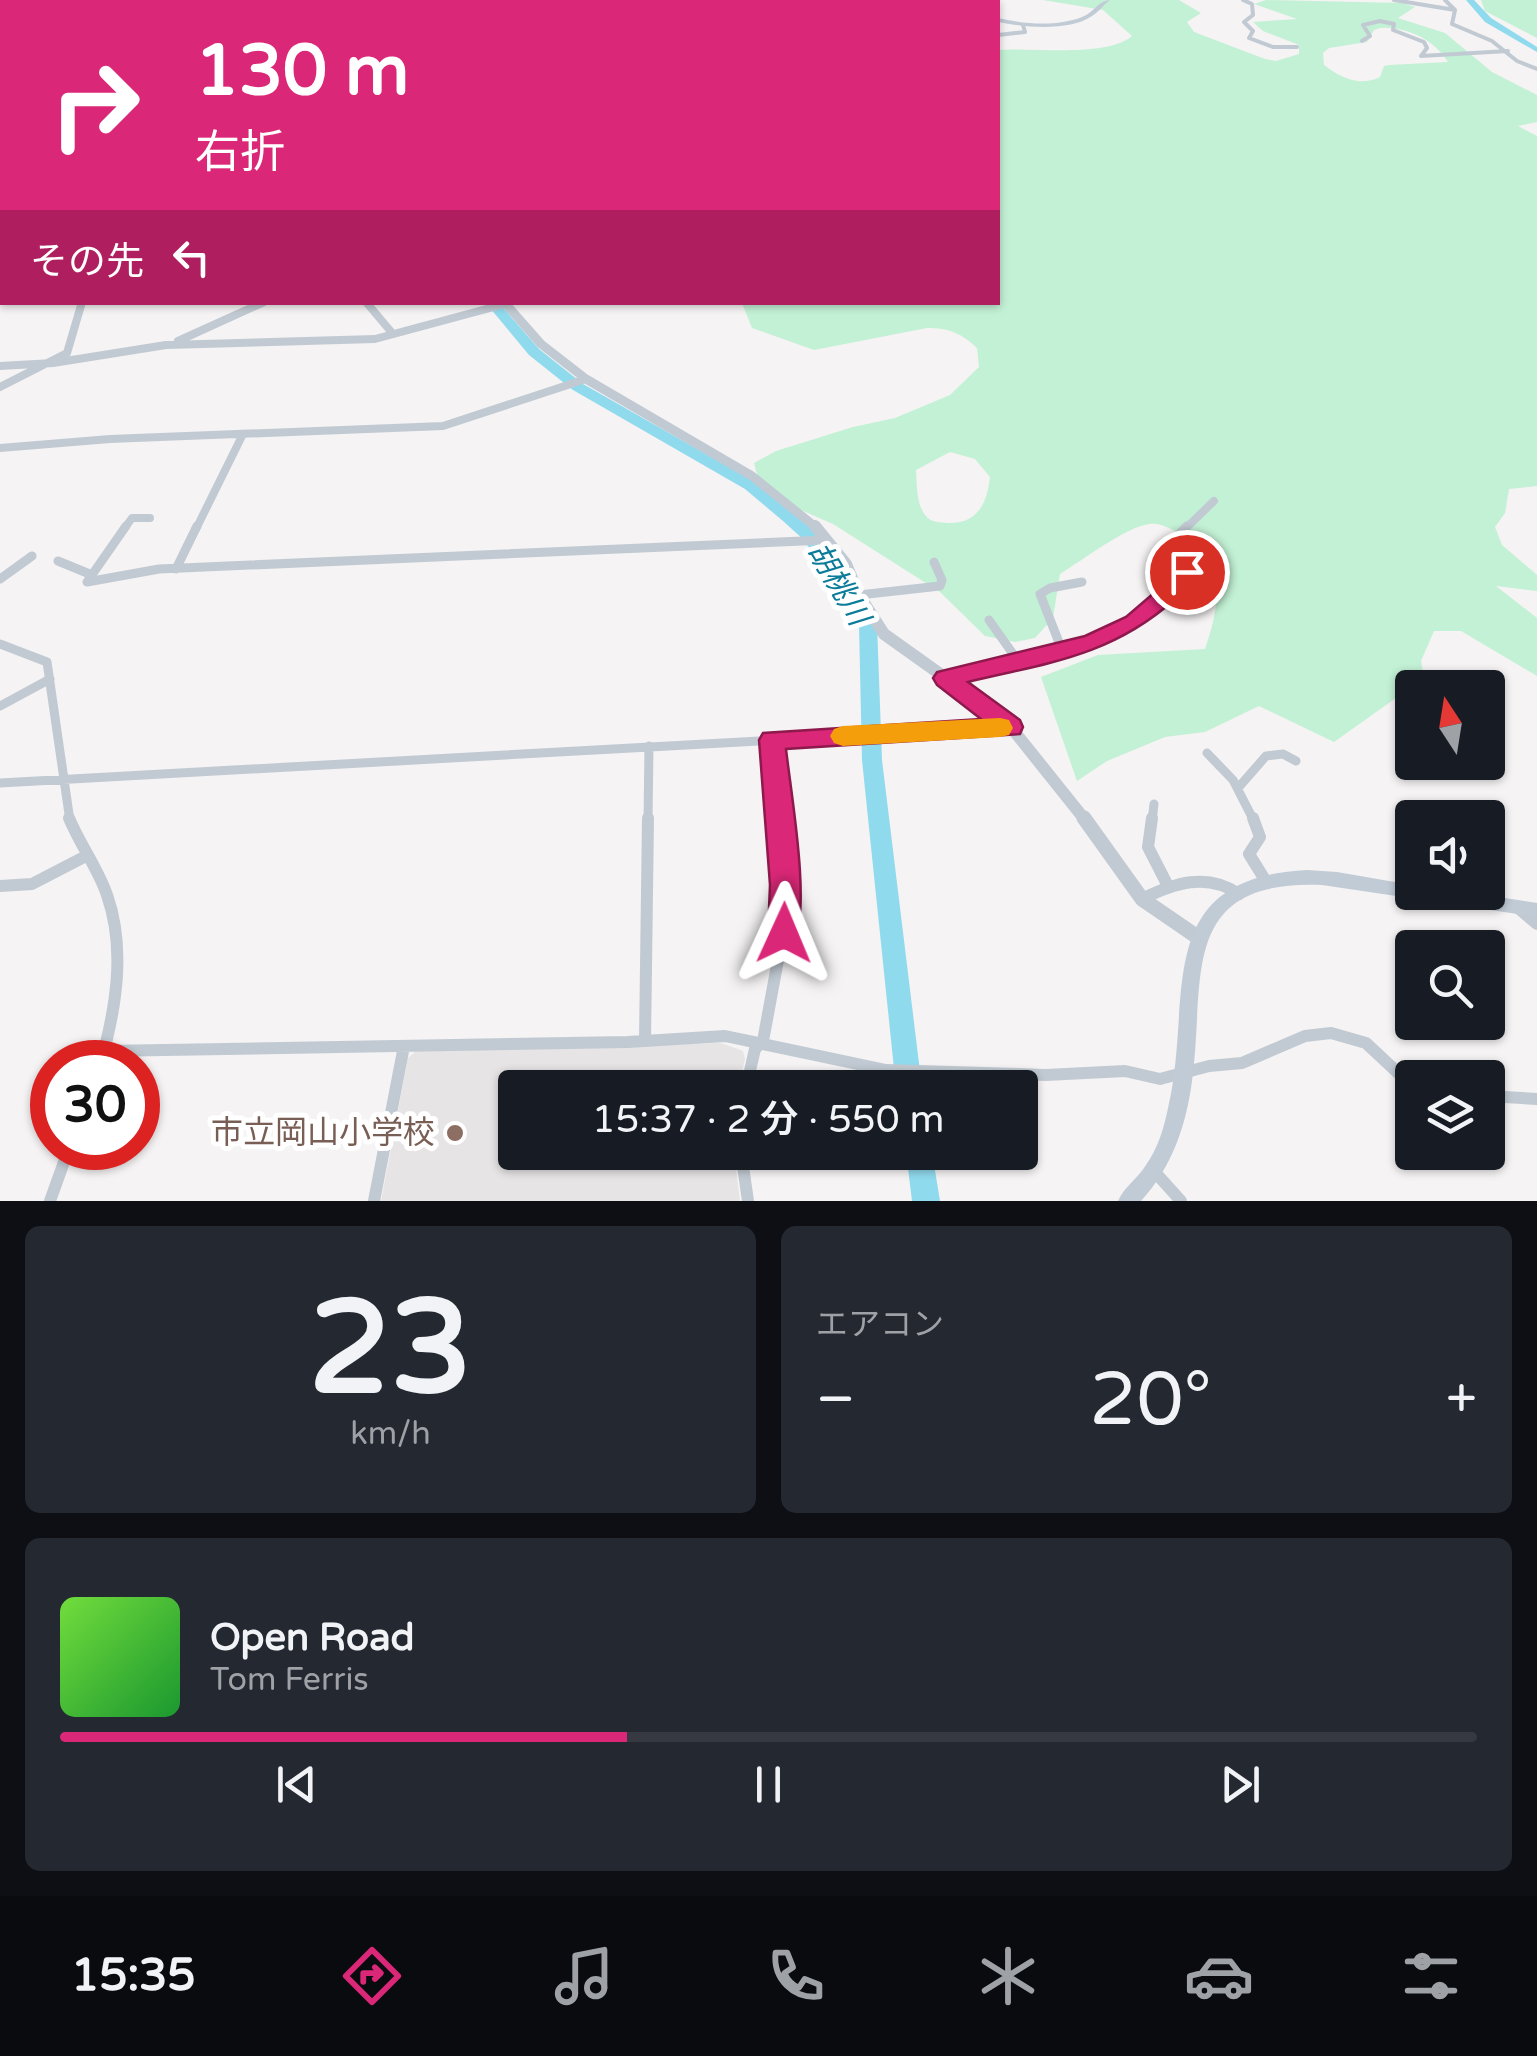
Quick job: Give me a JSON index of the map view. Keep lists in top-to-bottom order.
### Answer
{
  "water": ["胡桃川"],
  "places": ["市立岡山小学校"],
  "north": "top",
  "page": {
    "turn": ["130 m", "右折"],
    "then": "その先",
    "limit": "30",
    "trip": "15:37 · 2 分 · 550 m",
    "tile": [
      ["23", "km/h"],
      "エアコン"
    ],
    "heat": ["−", "20°", "+"],
    "song": ["Open Road", "Tom Ferris"],
    "tabs": "15:35"
  }
}
